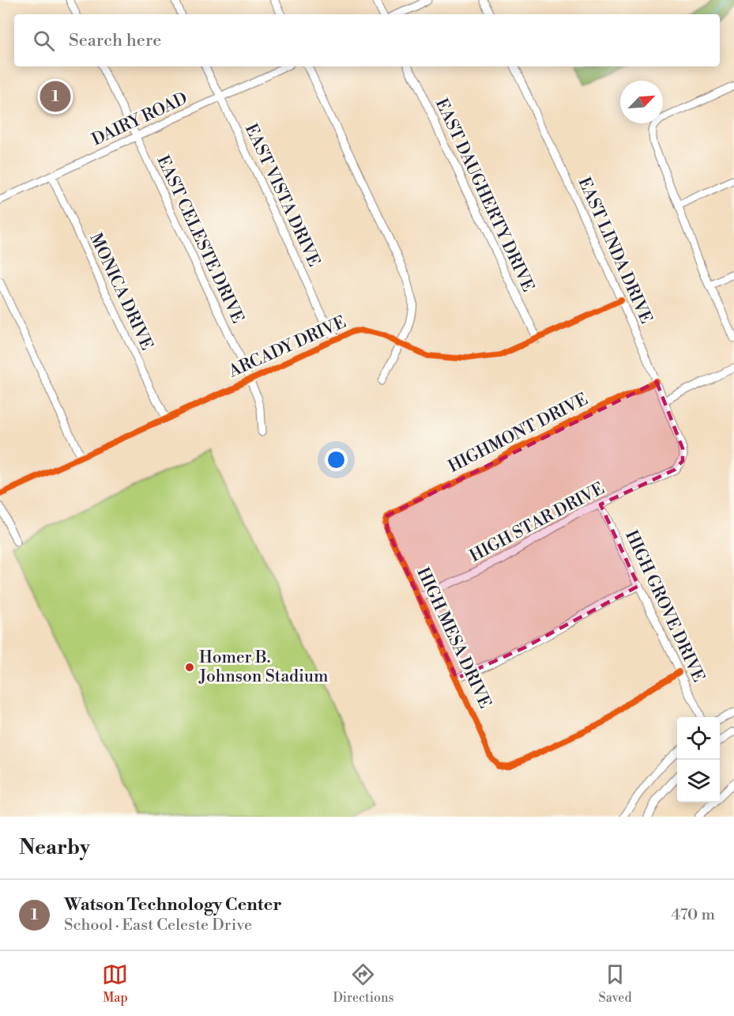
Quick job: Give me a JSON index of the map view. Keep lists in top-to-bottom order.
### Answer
{
  "streets": {
    "street": [
      "DAIRY ROAD",
      "EAST VISTA DRIVE",
      "EAST DAUGHERTY DRIVE",
      "EAST CELESTE DRIVE",
      "EAST LINDA DRIVE",
      "MONICA DRIVE",
      "ARCADY DRIVE",
      "HIGHMONT DRIVE",
      "HIGH STAR DRIVE",
      "HIGH GROVE DRIVE",
      "HIGH MESA DRIVE"
    ]
  },
  "crossings": [
    ["DAIRY ROAD", "EAST VISTA DRIVE"],
    ["DAIRY ROAD", "EAST CELESTE DRIVE"],
    ["DAIRY ROAD", "MONICA DRIVE"],
    ["EAST VISTA DRIVE", "ARCADY DRIVE"],
    ["EAST DAUGHERTY DRIVE", "ARCADY DRIVE"],
    ["EAST CELESTE DRIVE", "ARCADY DRIVE"],
    ["EAST LINDA DRIVE", "ARCADY DRIVE"],
    ["EAST LINDA DRIVE", "HIGHMONT DRIVE"],
    ["EAST LINDA DRIVE", "HIGH STAR DRIVE"],
    ["MONICA DRIVE", "ARCADY DRIVE"],
    ["HIGHMONT DRIVE", "HIGH MESA DRIVE"],
    ["HIGH STAR DRIVE", "HIGH GROVE DRIVE"],
    ["HIGH STAR DRIVE", "HIGH MESA DRIVE"],
    ["HIGH GROVE DRIVE", "HIGH MESA DRIVE"]
  ],
  "places": ["Homer B. Johnson Stadium"],
  "north": "top right",
  "page": {
    "search": "Search here",
    "pins": "1",
    "heading": "Nearby",
    "list": [
      {
        "mark": "1",
        "name": "Watson Technology Center",
        "note": "School · East Celeste Drive",
        "value": "470 m"
      }
    ],
    "nav": ["Map", "Directions", "Saved"]
  }
}
